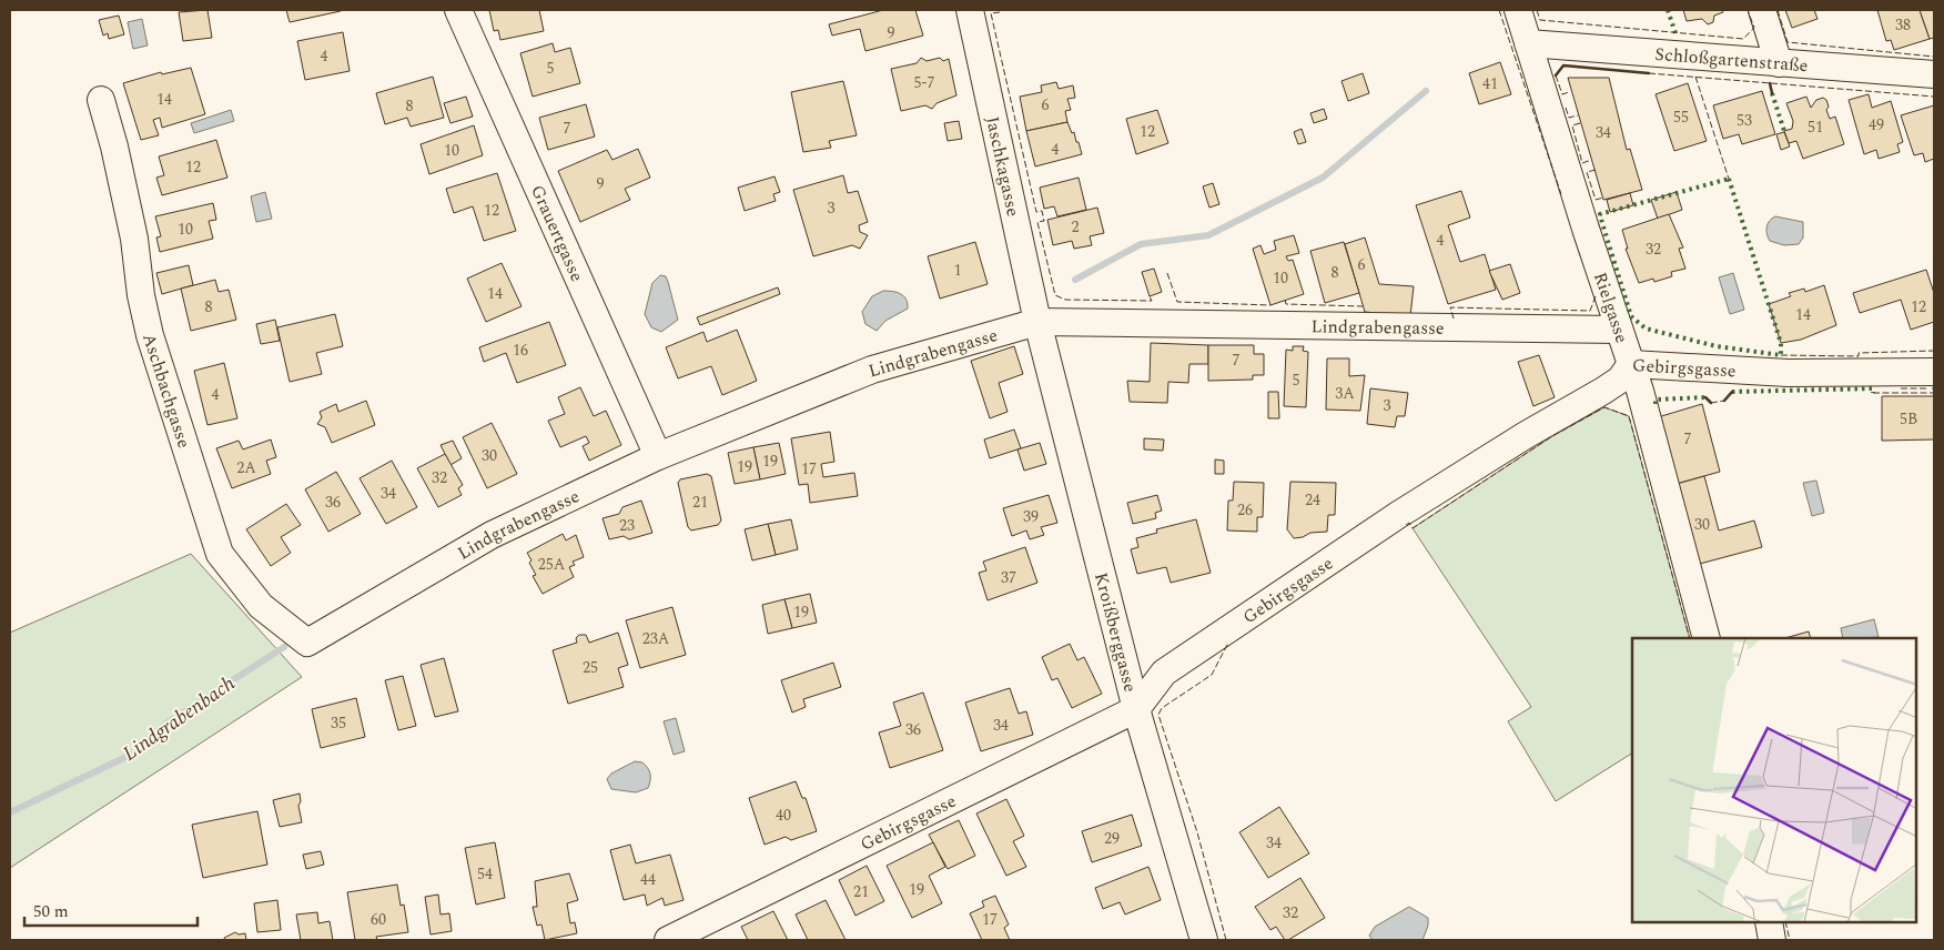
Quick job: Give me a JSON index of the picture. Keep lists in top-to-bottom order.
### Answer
{
  "streets": {
    "street": [
      "Schloßgartenstraße",
      "Jaschkagasse",
      "Grauertgasse",
      "Rielgasse",
      "Lindgrabengasse",
      "Gebirgsgasse",
      "Aschbachgasse",
      "Kroißberggasse"
    ]
  },
  "crossings": [
    ["Schloßgartenstraße", "Rielgasse"],
    ["Jaschkagasse", "Lindgrabengasse"],
    ["Jaschkagasse", "Kroißberggasse"],
    ["Grauertgasse", "Lindgrabengasse"],
    ["Rielgasse", "Lindgrabengasse"],
    ["Rielgasse", "Gebirgsgasse"],
    ["Lindgrabengasse", "Aschbachgasse"],
    ["Lindgrabengasse", "Kroißberggasse"],
    ["Gebirgsgasse", "Kroißberggasse"]
  ],
  "water": ["Lindgrabenbach"],
  "house_numbers": [
    "38",
    "9",
    "4",
    "5",
    "5-7",
    "41",
    "14",
    "6",
    "8",
    "55",
    "53",
    "49",
    "51",
    "7",
    "12",
    "34",
    "4",
    "10",
    "12",
    "9",
    "3",
    "12",
    "2",
    "10",
    "4",
    "32",
    "6",
    "1",
    "8",
    "10",
    "14",
    "8",
    "12",
    "14",
    "16",
    "7",
    "5",
    "3A",
    "4",
    "3",
    "5B",
    "7",
    "30",
    "19",
    "19",
    "2A",
    "17",
    "32",
    "34",
    "24",
    "36",
    "21",
    "26",
    "39",
    "30",
    "23",
    "25A",
    "37",
    "19",
    "23A",
    "25",
    "35",
    "34",
    "36",
    "40",
    "29",
    "34",
    "54",
    "44",
    "19",
    "21",
    "32",
    "60",
    "17"
  ],
  "scale_bar": "50 m"
}
